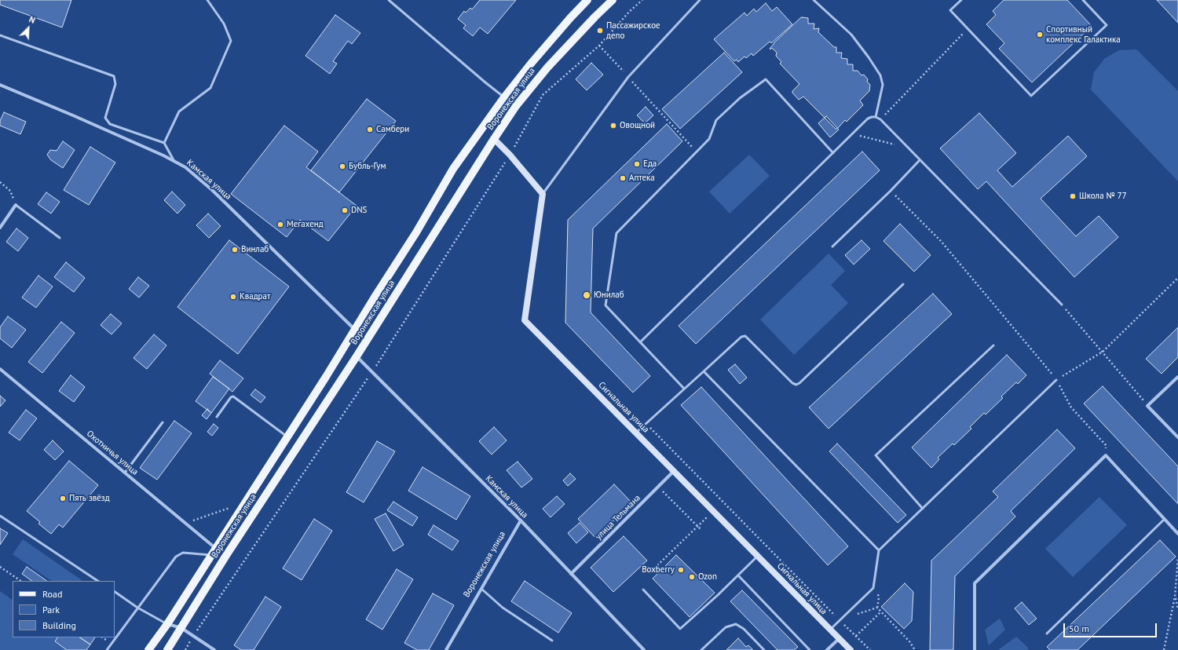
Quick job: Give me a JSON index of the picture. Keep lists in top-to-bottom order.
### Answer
{
  "streets": {
    "main road": ["Воронежская улица"],
    "street": [
      "Камская улица",
      "Сигнальная улица",
      "Охотничья улица",
      "улица Тельмана"
    ]
  },
  "crossings": [
    ["Воронежская улица", "Камская улица"],
    ["Воронежская улица", "Охотничья улица"],
    ["Камская улица", "улица Тельмана"],
    ["Сигнальная улица", "улица Тельмана"]
  ],
  "places": [
    "Пассажирское депо",
    "Спортивный комплекс Галактика",
    "Овощной",
    "Самбери",
    "Еда",
    "Бубль-Гум",
    "Аптека",
    "Школа № 77",
    "DNS",
    "Мегахенд",
    "Винлаб",
    "Юнилаб",
    "Квадрат",
    "Пять звёзд",
    "Boxberry",
    "Ozon"
  ],
  "legend": ["Road", "Park", "Building"],
  "scale_bar": "50 m",
  "north": "top right"
}
